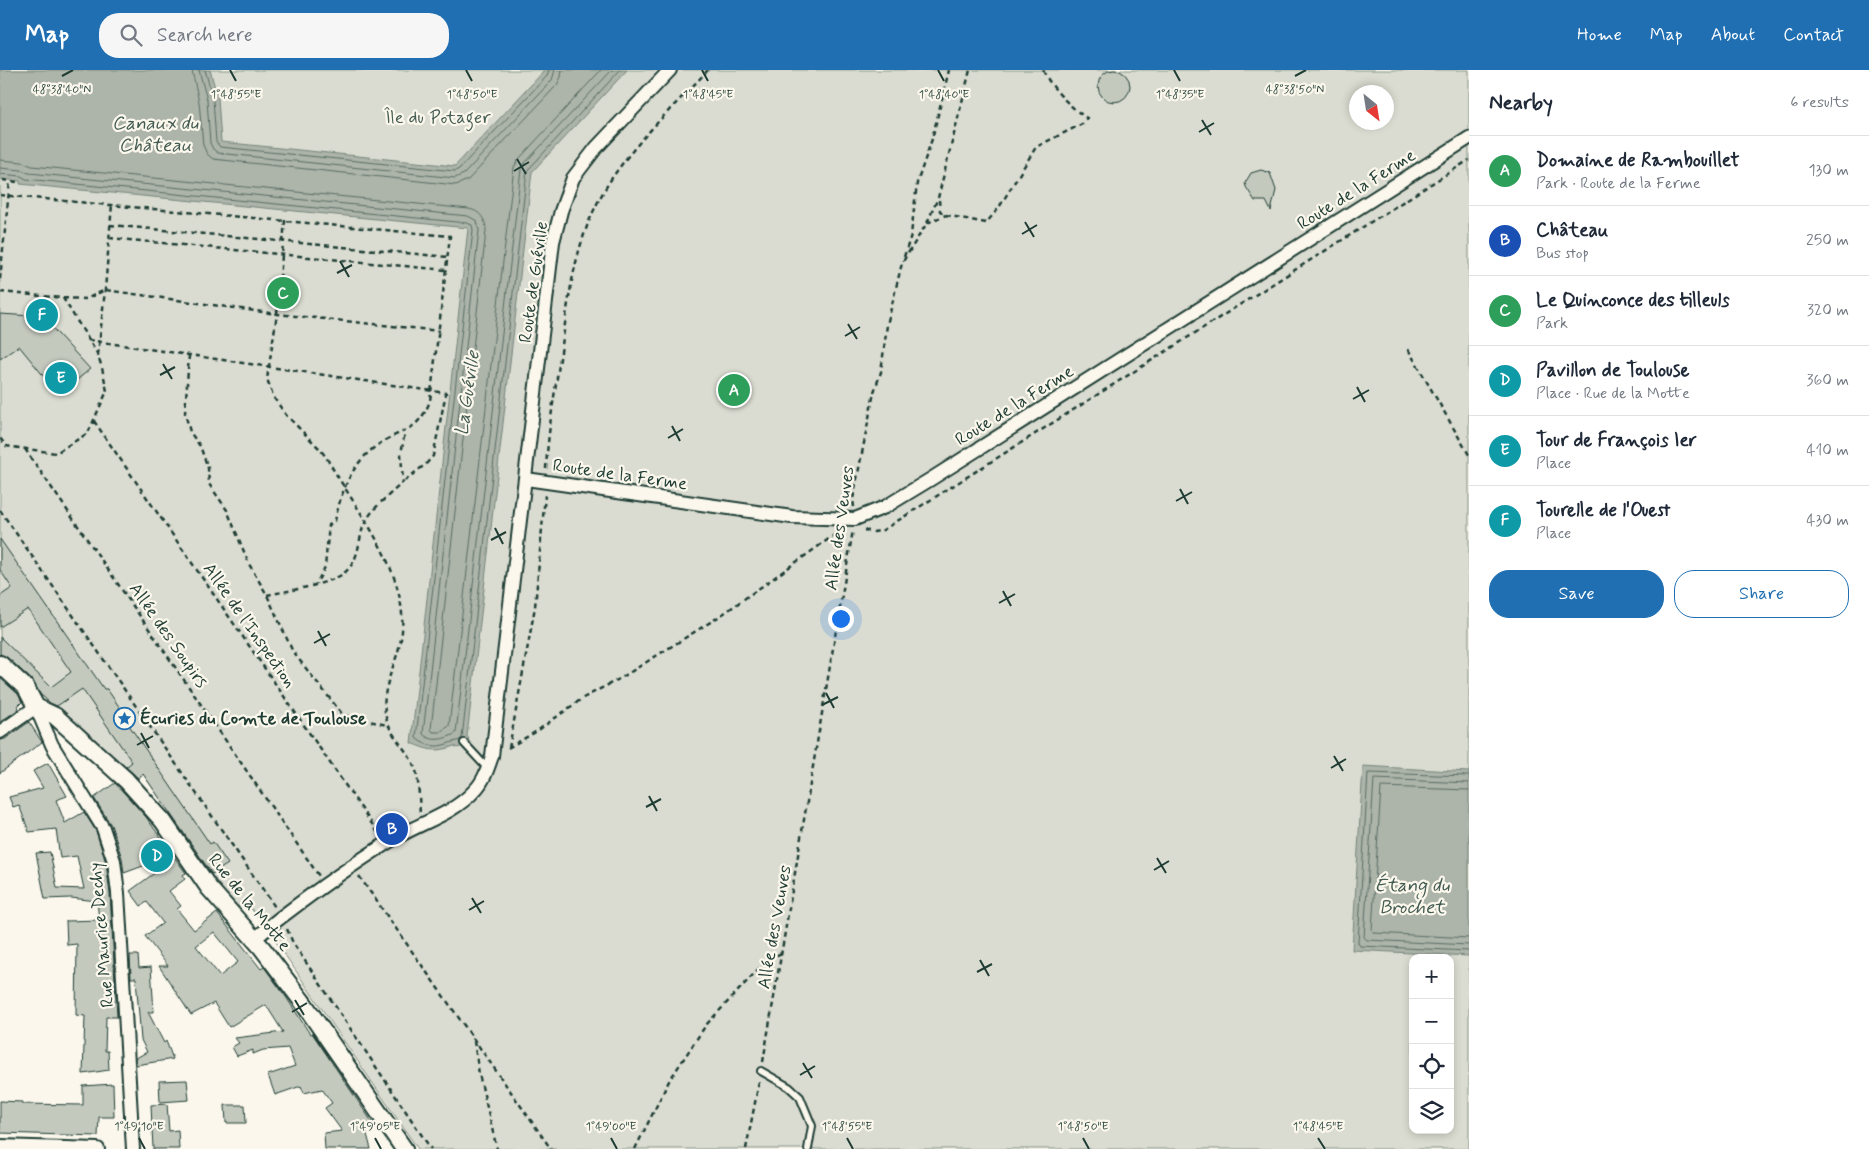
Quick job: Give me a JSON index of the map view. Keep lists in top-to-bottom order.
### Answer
{
  "streets": {
    "street": [
      "Route de la Ferme",
      "Route de Guéville",
      "Rue de la Motte",
      "Rue Maurice Dechy"
    ],
    "path": ["Allée des Veuves", "Allée de l'Inspection", "Allée des Soupirs"]
  },
  "crossings": [
    ["Route de la Ferme", "Route de Guéville"],
    ["Route de la Ferme", "Allée des Veuves"],
    ["Route de Guéville", "Allée de l'Inspection"],
    ["Route de Guéville", "Allée des Soupirs"],
    ["Route de Guéville", "Rue de la Motte"],
    ["Rue de la Motte", "Rue Maurice Dechy"]
  ],
  "water": ["Canaux du Château", "La Guéville", "Étang du Brochet"],
  "parks": ["Île du Potager"],
  "places": {
    "place": ["Écuries du Comte de Toulouse"]
  },
  "north": "bottom right",
  "page": {
    "header": "Map",
    "search": "Search here",
    "nav": [
      "Home",
      "Map",
      "About",
      "Contact"
    ],
    "heading": ["Nearby", "6 results"],
    "list": [
      {
        "mark": "A",
        "name": "Domaine de Rambouillet",
        "note": "Park · Route de la Ferme",
        "value": "130 m"
      },
      {
        "mark": "B",
        "name": "Château",
        "note": "Bus stop",
        "value": "250 m"
      },
      {
        "mark": "C",
        "name": "Le Quinconce des tilleuls",
        "note": "Park",
        "value": "320 m"
      },
      {
        "mark": "D",
        "name": "Pavillon de Toulouse",
        "note": "Place · Rue de la Motte",
        "value": "360 m"
      },
      {
        "mark": "E",
        "name": "Tour de François Ier",
        "note": "Place",
        "value": "410 m"
      },
      {
        "mark": "F",
        "name": "Tourelle de l'Ouest",
        "note": "Place",
        "value": "430 m"
      }
    ],
    "pins": [
      "C",
      "F",
      "E",
      "A",
      "B",
      "D"
    ],
    "buttons": ["Save", "Share"],
    "map_buttons": ["+", "−"]
  },
  "coordinates": [
    "48°38'40\"N",
    "48°38'50\"N",
    "1°48'55\"E",
    "1°48'50\"E",
    "1°48'45\"E",
    "1°48'40\"E",
    "1°48'35\"E",
    "1°49'10\"E",
    "1°49'05\"E",
    "1°49'00\"E"
  ]
}
